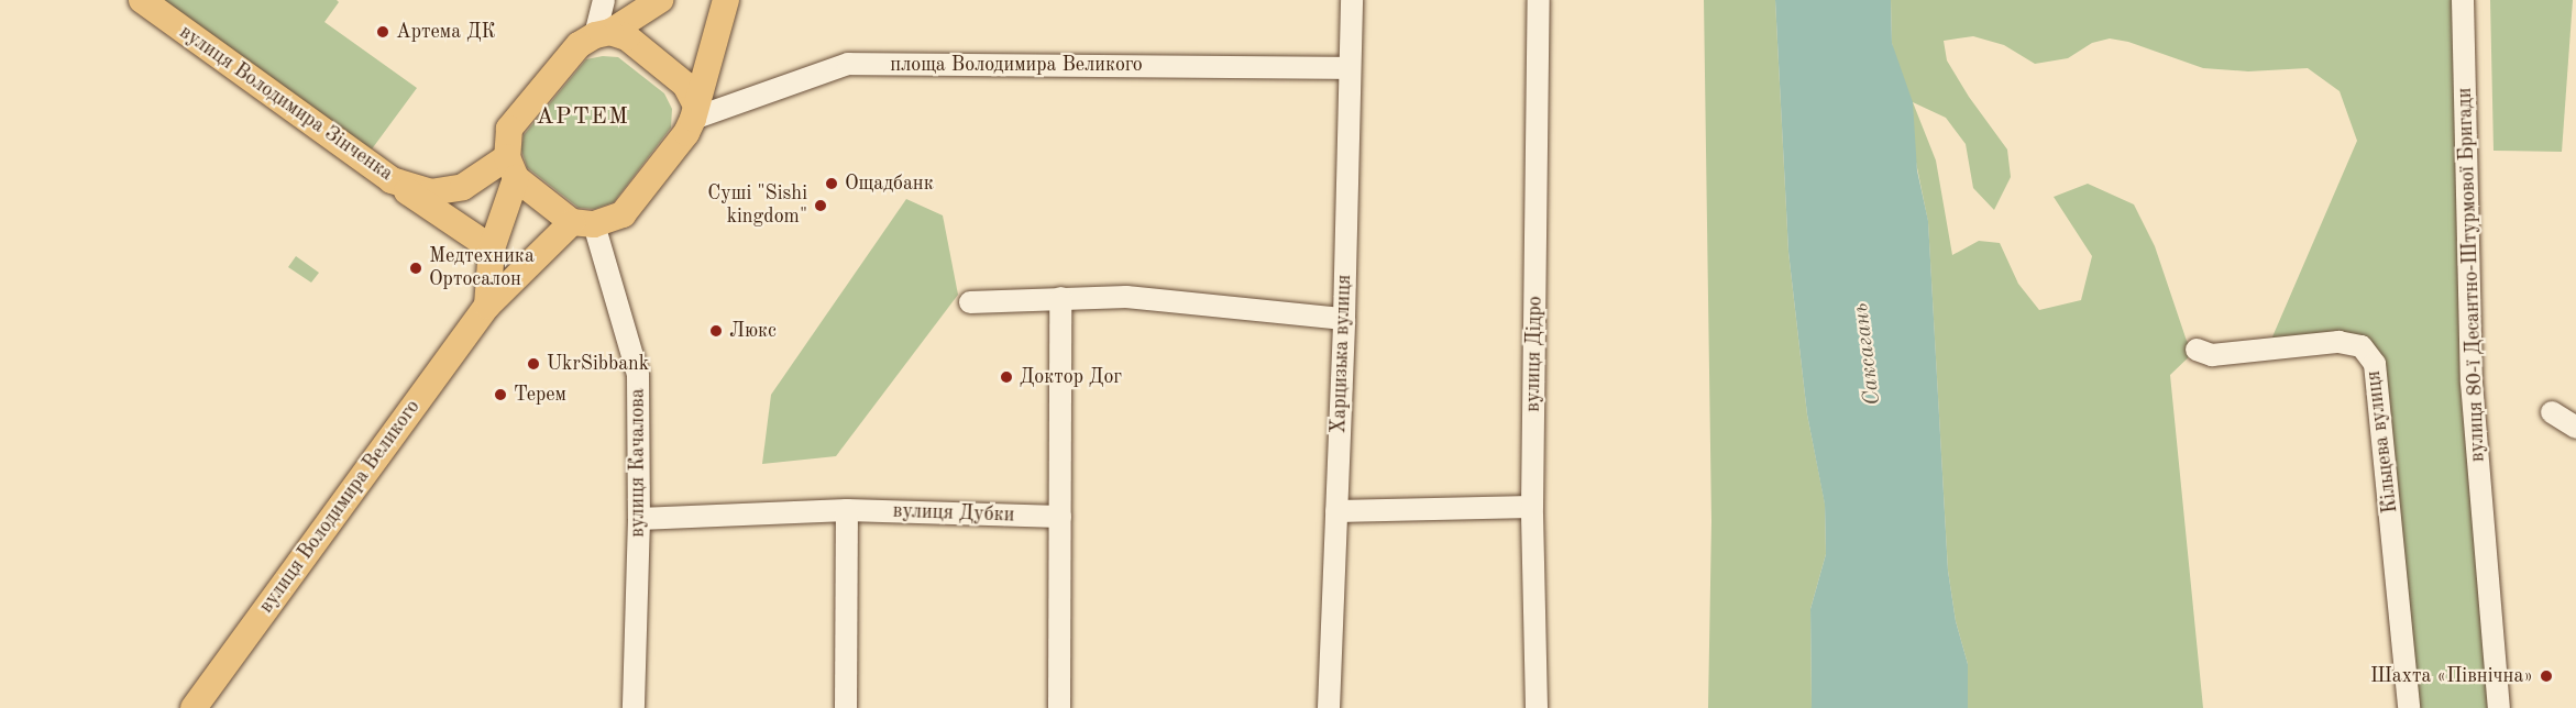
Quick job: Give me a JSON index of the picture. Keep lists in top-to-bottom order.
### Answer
{
  "streets": {
    "main road": ["вулиця Володимира Зінченка", "вулиця Володимира Великого"],
    "street": [
      "площа Володимира Великого",
      "вулиця 80-ї Десантно-Штурмової Бригади",
      "Харцизька вулиця",
      "вулиця Дідро",
      "Кільцева вулиця",
      "вулиця Качалова",
      "вулиця Дубки"
    ]
  },
  "crossings": [
    ["площа Володимира Великого", "вулиця Володимира Зінченка"],
    ["площа Володимира Великого", "Харцизька вулиця"],
    ["площа Володимира Великого", "вулиця Качалова"],
    ["вулиця Володимира Зінченка", "вулиця Качалова"],
    ["вулиця Качалова", "вулиця Дубки"]
  ],
  "districts": ["АРТЕМ"],
  "water": ["Саксагань"],
  "places": [
    "Артема ДК",
    "Ощадбанк",
    "Суші \"Sishi kingdom\"",
    "Медтехника Ортосалон",
    "Люкс",
    "UkrSibbank",
    "Доктор Дог",
    "Терем",
    "Шахта «Північна»"
  ]
}
